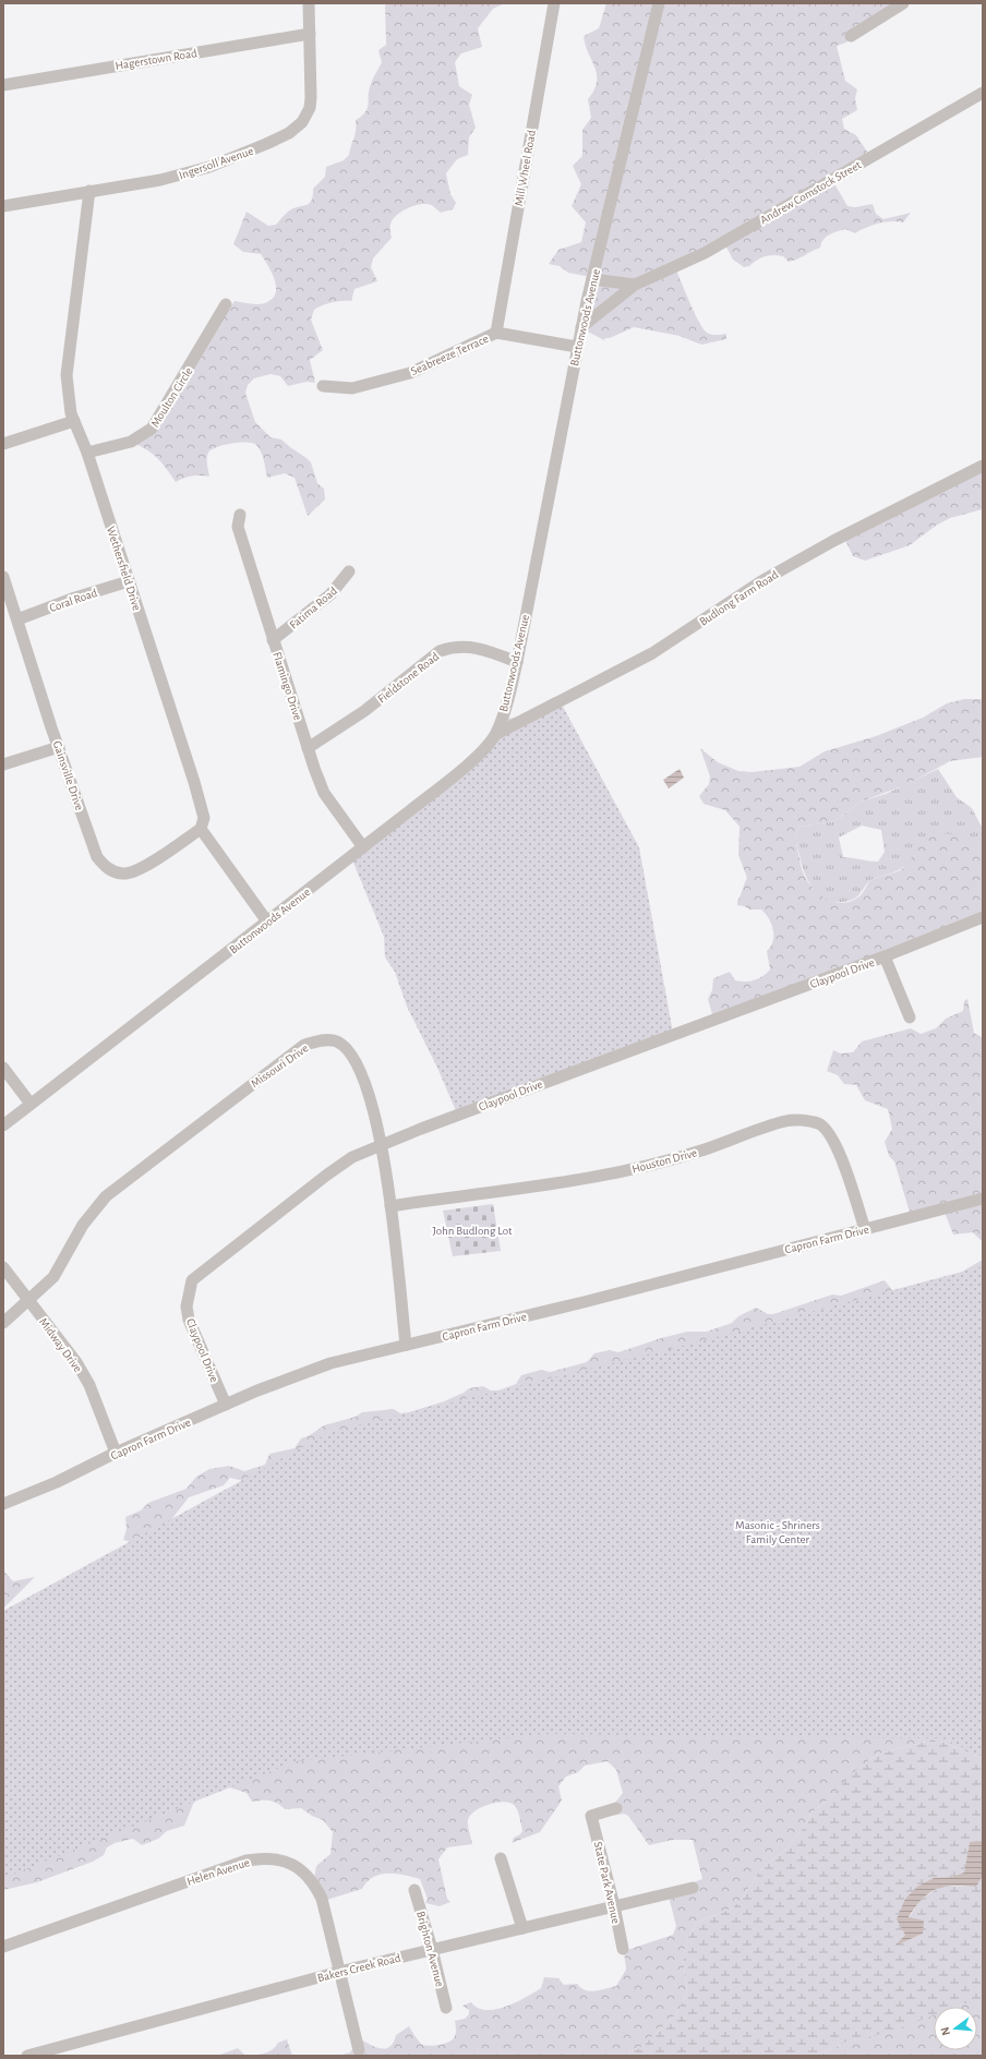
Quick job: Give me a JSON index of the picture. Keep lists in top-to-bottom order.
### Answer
{
  "streets": {
    "street": [
      "Hagerstown Road",
      "Ingersoll Avenue",
      "Mill Wheel Road",
      "Andrew Comstock Street",
      "Buttonwoods Avenue",
      "Seabreeze Terrace",
      "Moulton Circle",
      "Wethersfield Drive",
      "Budlong Farm Road",
      "Coral Road",
      "Fatima Road",
      "Fieldstone Road",
      "Flamingo Drive",
      "Gainsville Drive",
      "Claypool Drive",
      "Missouri Drive",
      "Houston Drive",
      "Capron Farm Drive",
      "Midway Drive",
      "Helen Avenue",
      "State Park Avenue",
      "Brighton Avenue",
      "Bakers Creek Road"
    ]
  },
  "crossings": [
    ["Hagerstown Road", "Ingersoll Avenue"],
    ["Ingersoll Avenue", "Wethersfield Drive"],
    ["Mill Wheel Road", "Seabreeze Terrace"],
    ["Andrew Comstock Street", "Buttonwoods Avenue"],
    ["Buttonwoods Avenue", "Seabreeze Terrace"],
    ["Buttonwoods Avenue", "Budlong Farm Road"],
    ["Buttonwoods Avenue", "Fieldstone Road"],
    ["Buttonwoods Avenue", "Flamingo Drive"],
    ["Moulton Circle", "Wethersfield Drive"],
    ["Wethersfield Drive", "Coral Road"],
    ["Wethersfield Drive", "Gainsville Drive"],
    ["Coral Road", "Gainsville Drive"],
    ["Fatima Road", "Flamingo Drive"],
    ["Fieldstone Road", "Flamingo Drive"],
    ["Claypool Drive", "Missouri Drive"],
    ["Claypool Drive", "Capron Farm Drive"],
    ["Missouri Drive", "Houston Drive"],
    ["Missouri Drive", "Capron Farm Drive"],
    ["Missouri Drive", "Midway Drive"],
    ["Houston Drive", "Capron Farm Drive"],
    ["Capron Farm Drive", "Midway Drive"],
    ["Helen Avenue", "Bakers Creek Road"],
    ["State Park Avenue", "Bakers Creek Road"],
    ["Brighton Avenue", "Bakers Creek Road"]
  ],
  "parks": ["John Budlong Lot", "Masonic - Shriners Family Center"],
  "north": "left"
}
